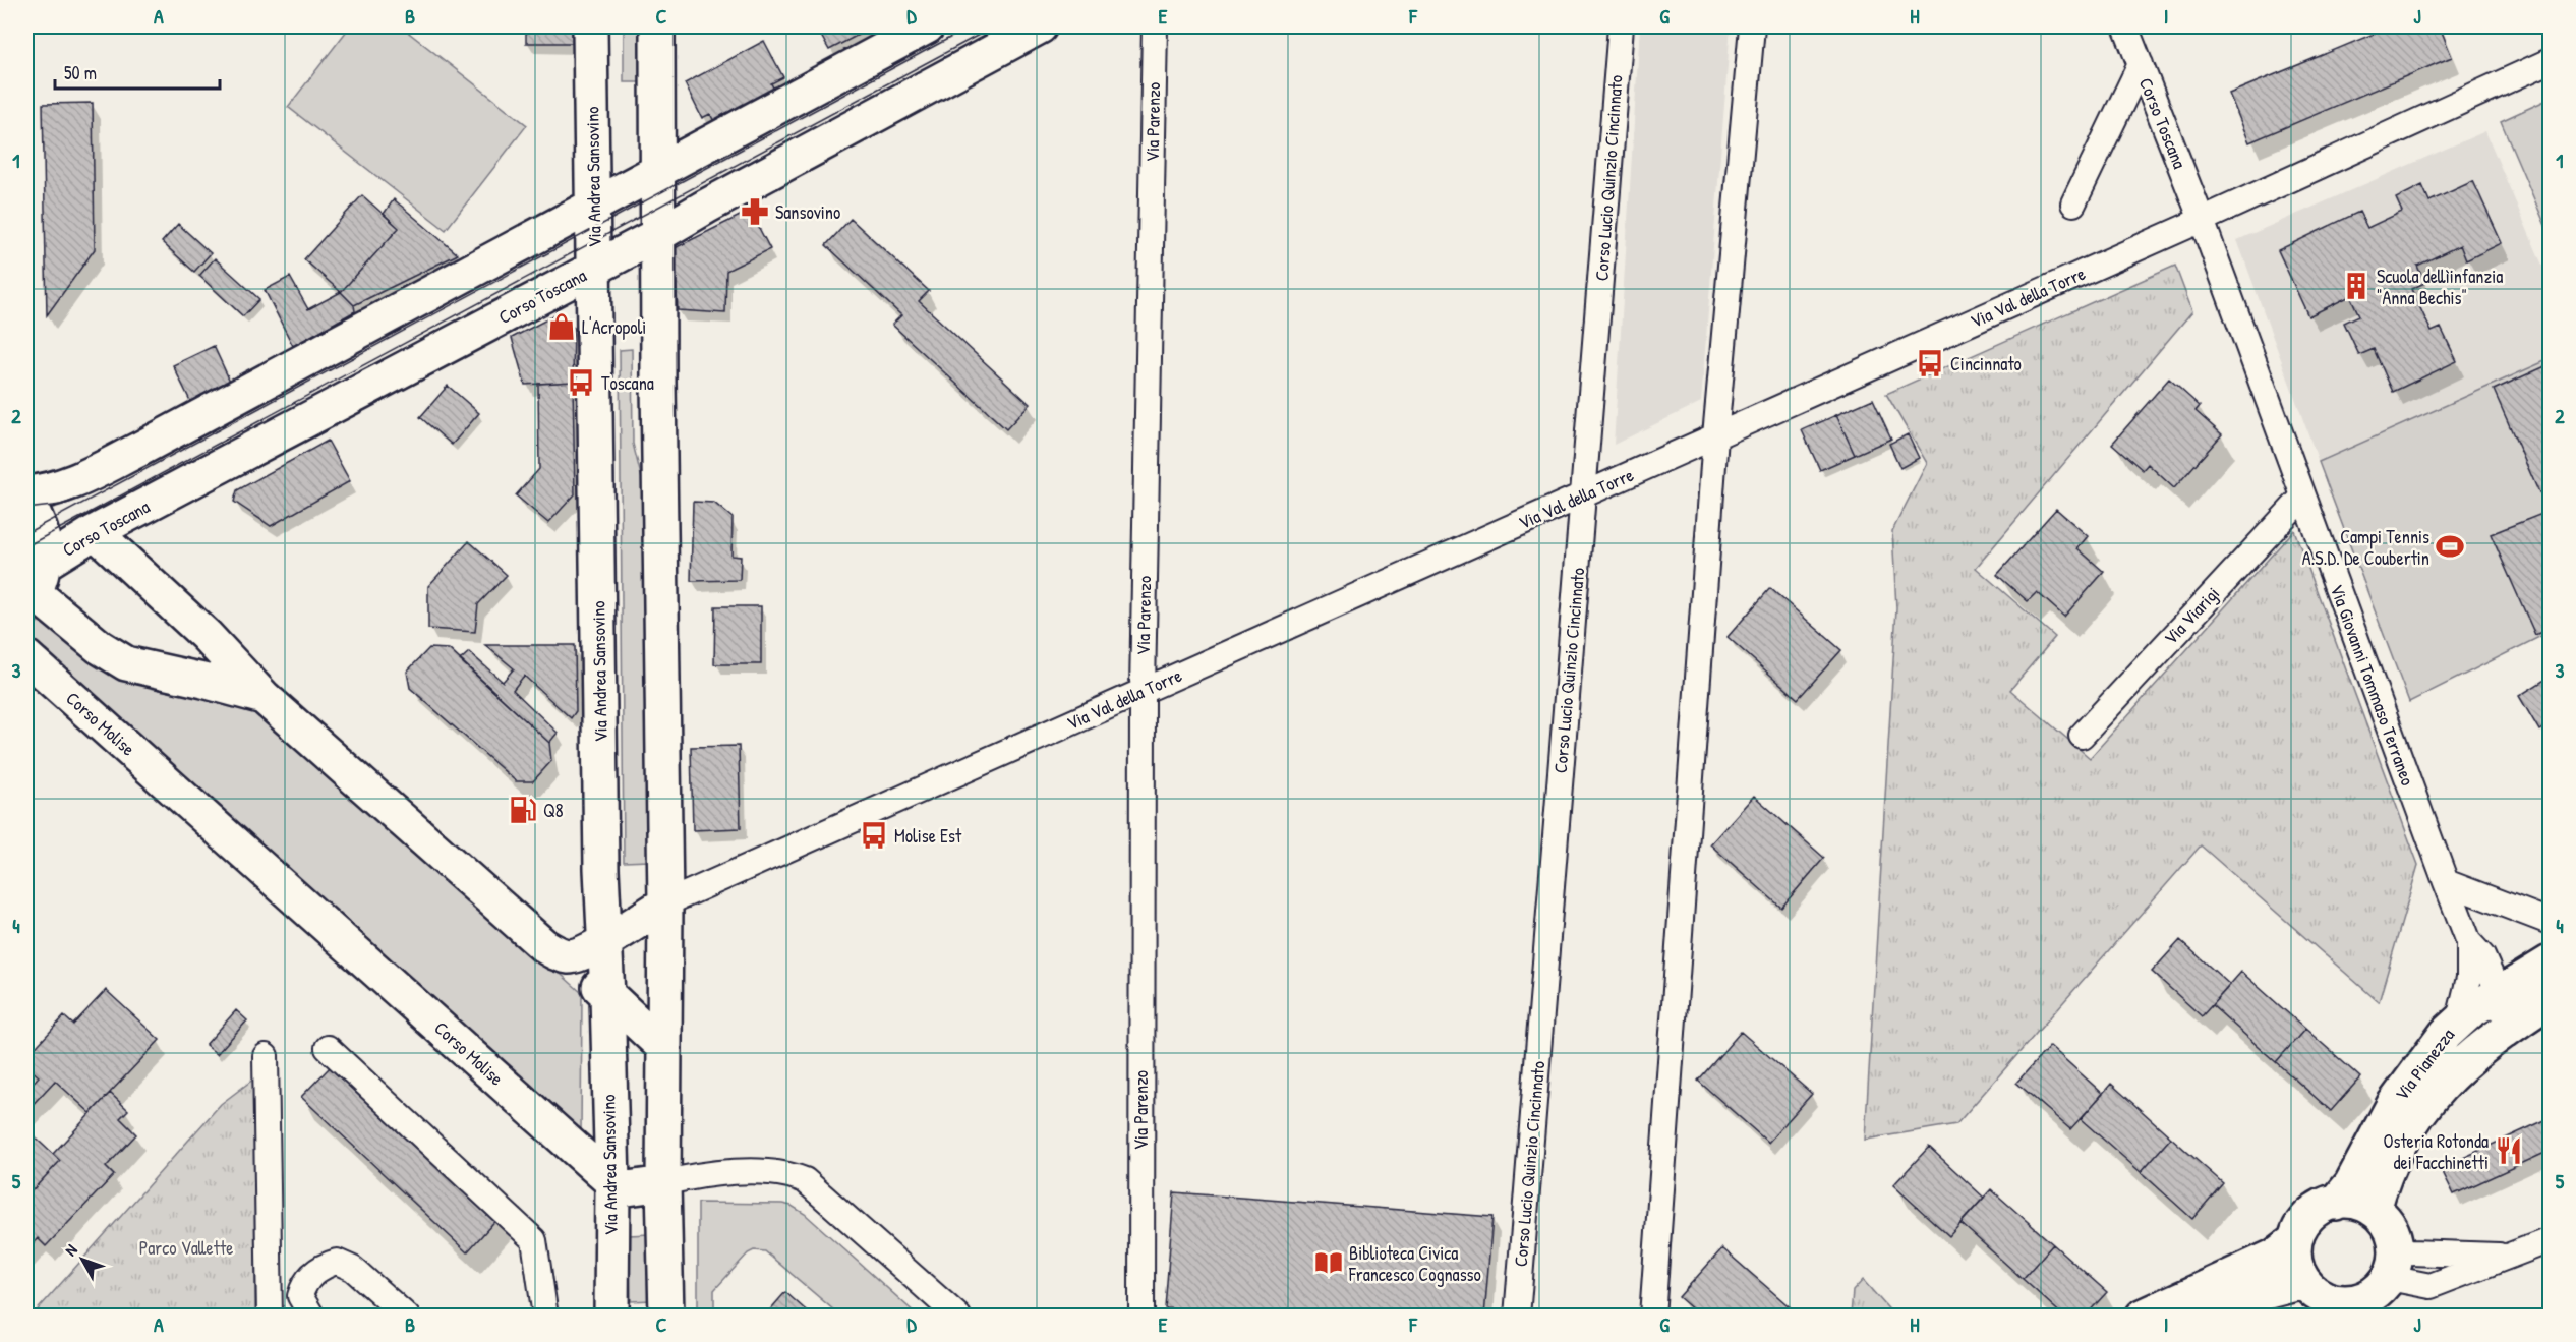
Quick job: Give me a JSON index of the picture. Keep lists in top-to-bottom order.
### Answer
{
  "streets": {
    "street": [
      "Via Parenzo",
      "Corso Toscana",
      "Via Andrea Sansovino",
      "Corso Lucio Quinzio Cincinnato",
      "Via Val della Torre",
      "Via Viarigi",
      "Via Giovanni Tommaso Terraneo",
      "Corso Molise",
      "Via Pianezza"
    ]
  },
  "crossings": [
    ["Via Parenzo", "Via Val della Torre"],
    ["Corso Toscana", "Via Andrea Sansovino"],
    ["Corso Toscana", "Via Val della Torre"],
    ["Corso Toscana", "Via Giovanni Tommaso Terraneo"],
    ["Via Andrea Sansovino", "Via Val della Torre"],
    ["Via Andrea Sansovino", "Corso Molise"],
    ["Corso Lucio Quinzio Cincinnato", "Via Val della Torre"],
    ["Via Val della Torre", "Via Giovanni Tommaso Terraneo"],
    ["Via Viarigi", "Via Giovanni Tommaso Terraneo"],
    ["Via Giovanni Tommaso Terraneo", "Via Pianezza"]
  ],
  "parks": ["Parco Vallette"],
  "places": {
    "pharmacy": ["Sansovino"],
    "building": ["Scuola dellìinfanzia \"Anna Bechis\""],
    "shop": ["L'Acropoli"],
    "bus stop": ["Cincinnato", "Toscana", "Molise Est"],
    "sports": ["Campi Tennis A.S.D. De Coubertin"],
    "fuel station": ["Q8"],
    "restaurant": ["Osteria Rotonda dei Facchinetti"],
    "library": ["Biblioteca Civica Francesco Cognasso"]
  },
  "scale_bar": "50 m",
  "north": "top left",
  "grid": {
    "columns": [
      "A",
      "B",
      "C",
      "D",
      "E",
      "F",
      "G",
      "H",
      "I",
      "J"
    ],
    "rows": [
      "1",
      "2",
      "3",
      "4",
      "5"
    ]
  }
}
